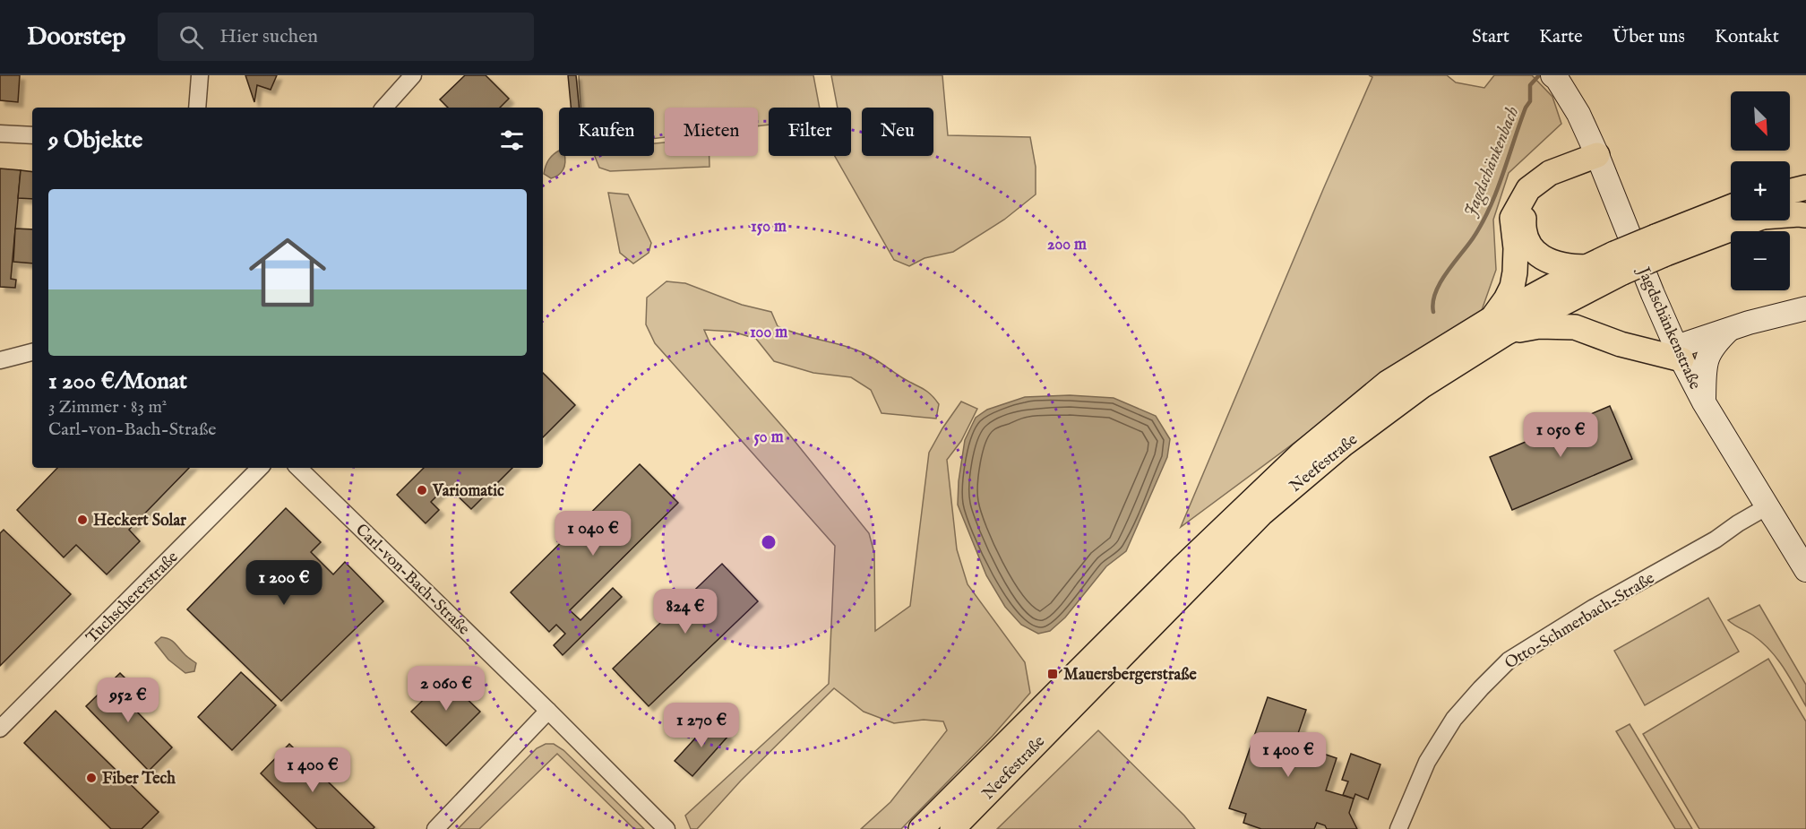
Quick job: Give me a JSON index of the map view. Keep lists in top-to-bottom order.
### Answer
{
  "streets": {
    "main road": ["Jagdschänkenstraße", "Neefestraße"],
    "street": ["Carl-von-Bach-Straße", "Tuchschererstraße", "Otto-Schmerbach-Straße"]
  },
  "crossings": [
    ["Jagdschänkenstraße", "Otto-Schmerbach-Straße"]
  ],
  "water": ["Jagdschänkenbach"],
  "places": {
    "other": ["Variomatic", "Heckert Solar", "Fiber Tech"],
    "transit": ["Mauersbergerstraße"]
  },
  "north": "bottom right",
  "page": {
    "header": "Doorstep",
    "search": "Hier suchen",
    "nav": [
      "Start",
      "Karte",
      "Über uns",
      "Kontakt"
    ],
    "map_buttons": ["+", "−"],
    "chip": [
      "Kaufen",
      "Mieten",
      "Filter",
      "Neu"
    ],
    "heading": "9 Objekte",
    "list": [
      {
        "name": "1 200 €/Monat",
        "note": "3 Zimmer · 83 m² · Carl-von-Bach-Straße"
      }
    ],
    "price": [
      "1 050 €",
      "1 040 €",
      "1 200 €",
      "824 €",
      "2 060 €",
      "952 €",
      "1 270 €",
      "1 400 €",
      "1 400 €"
    ]
  },
  "rings": [
    "150 m",
    "200 m",
    "100 m",
    "50 m"
  ]
}
